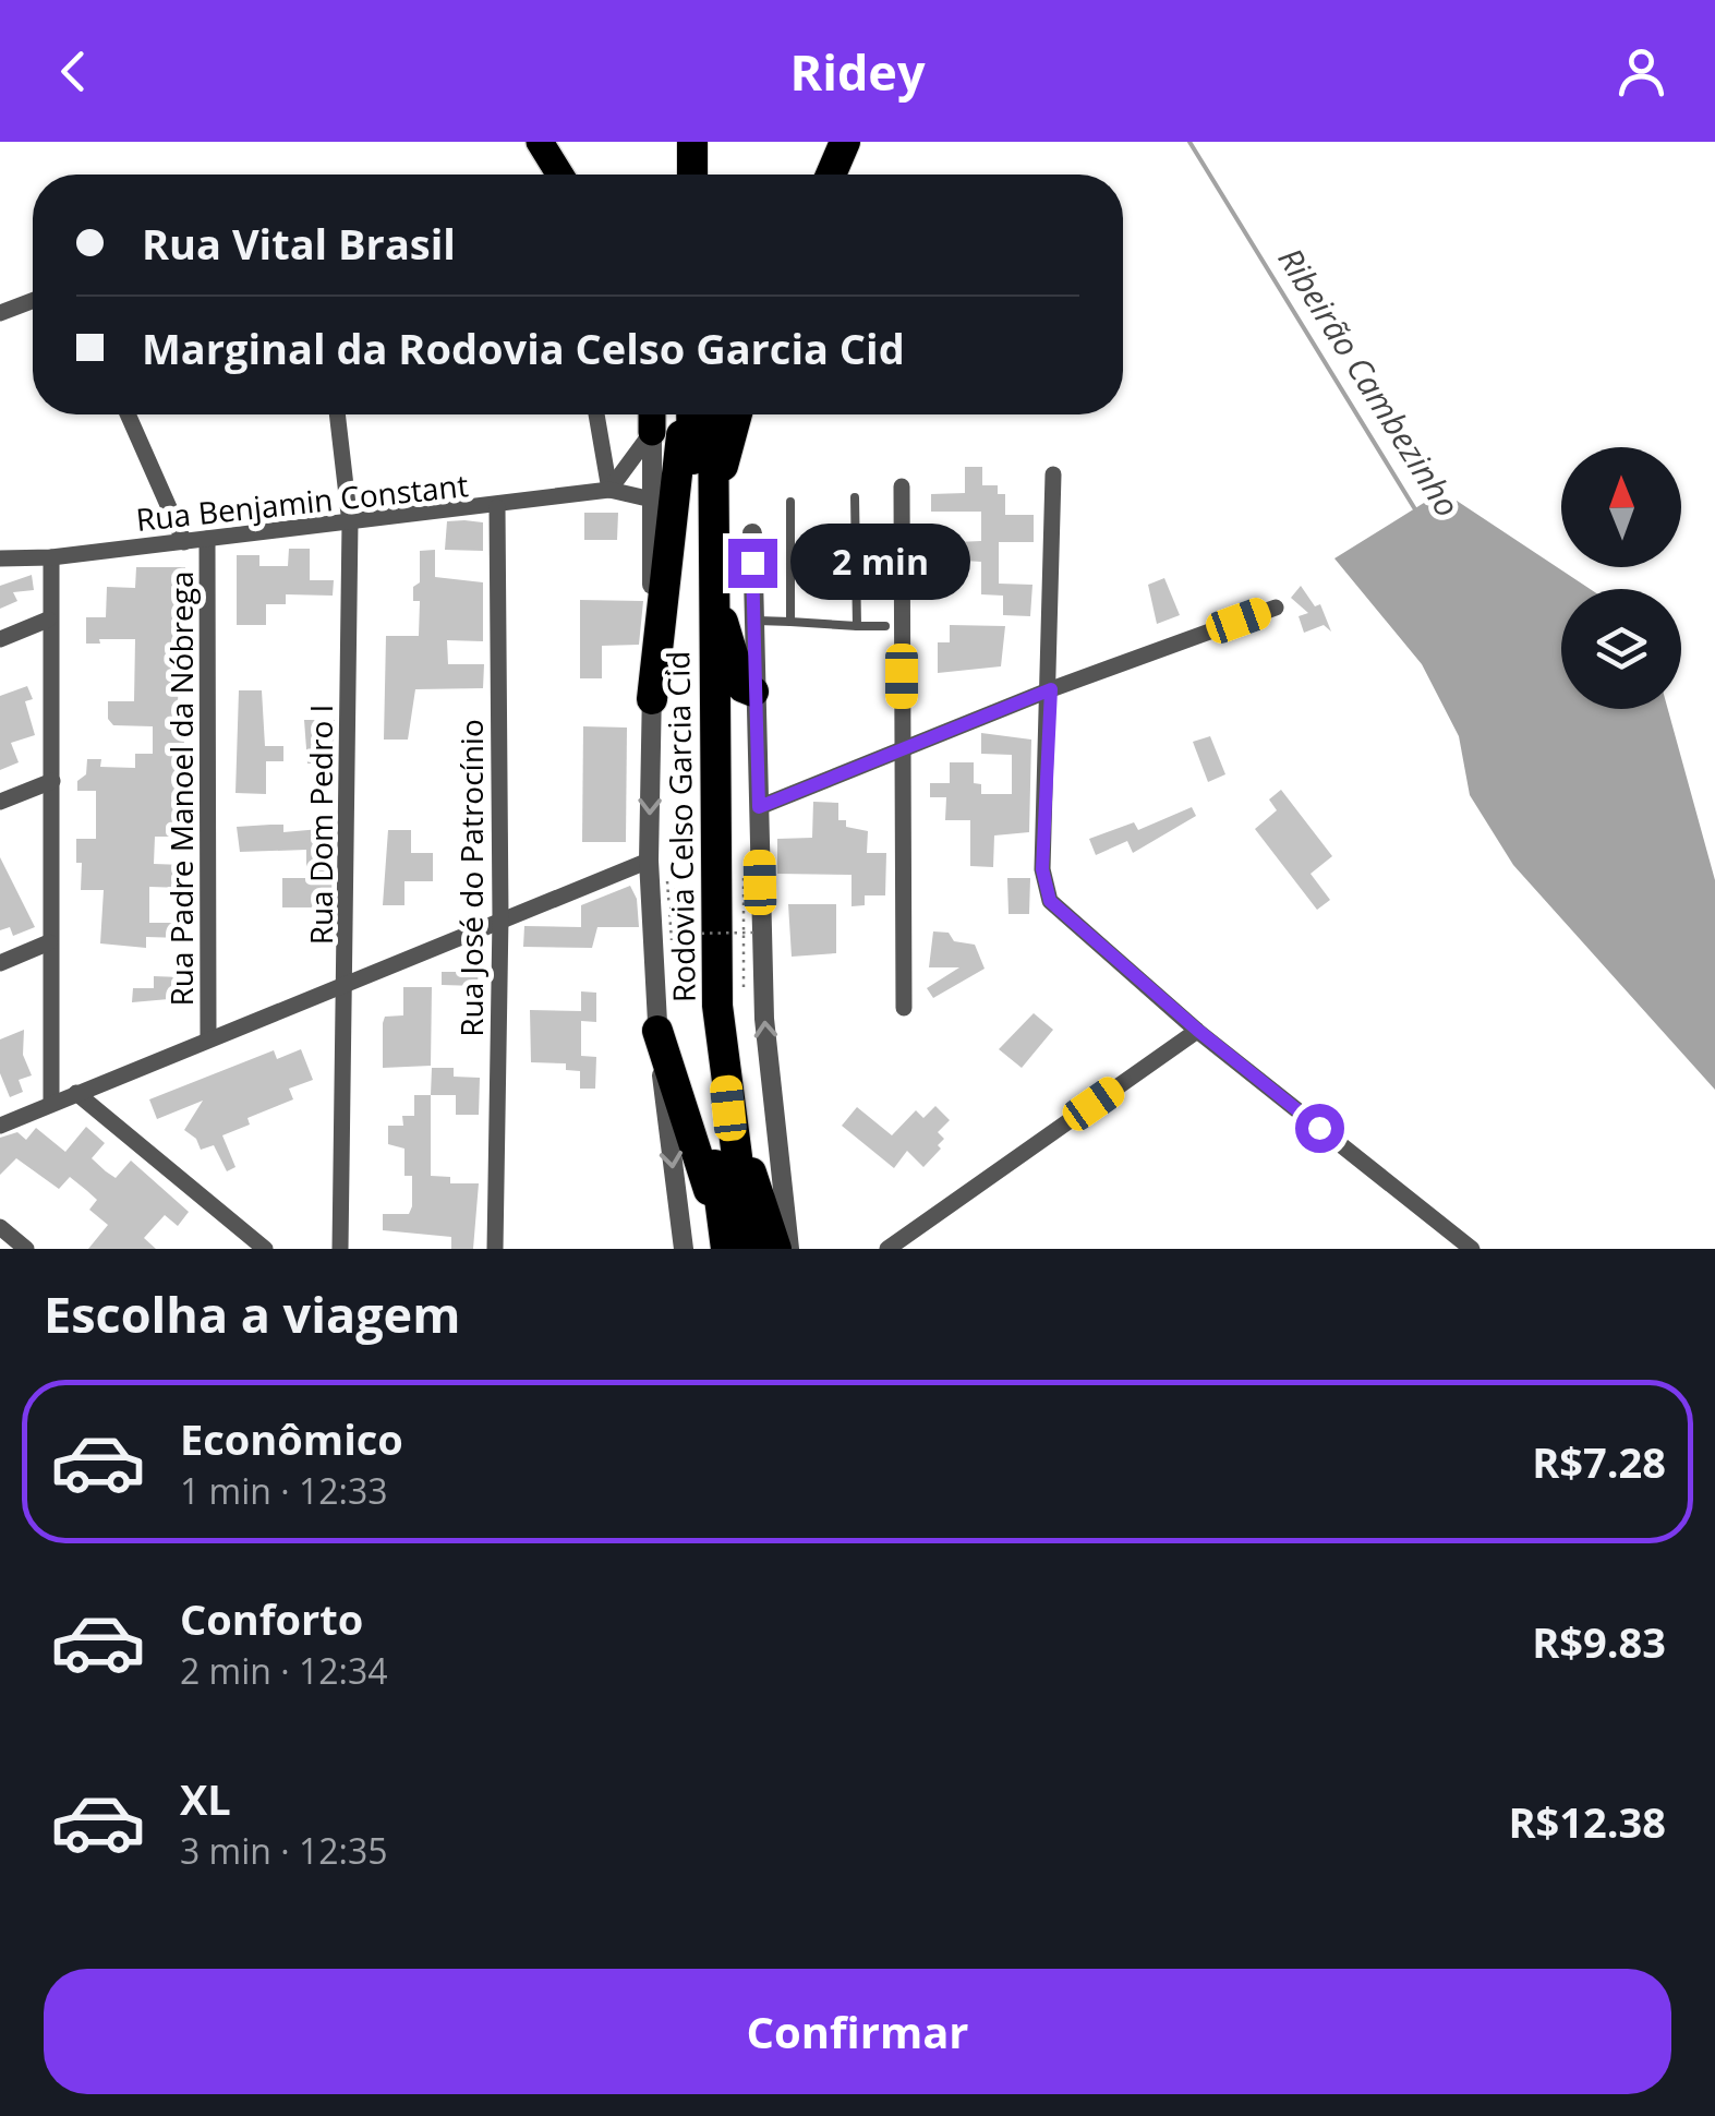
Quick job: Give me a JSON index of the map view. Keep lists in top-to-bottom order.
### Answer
{
  "streets": {
    "highway": ["Rodovia Celso Garcia Cid"],
    "street": [
      "Rua Benjamin Constant",
      "Rua Padre Manoel da Nóbrega",
      "Rua Dom Pedro I",
      "Rua José do Patrocínio"
    ]
  },
  "crossings": [
    ["Rua Benjamin Constant", "Rua Padre Manoel da Nóbrega"],
    ["Rua Benjamin Constant", "Rua Dom Pedro I"],
    ["Rua Benjamin Constant", "Rua José do Patrocínio"]
  ],
  "water": ["Ribeirão Cambezinho"],
  "north": "top",
  "page": {
    "header": "Ridey",
    "banner": ["Rua Vital Brasil", "Marginal da Rodovia Celso Garcia Cid"],
    "bubble": "2 min",
    "heading": "Escolha a viagem",
    "list": [
      {
        "name": "Econômico",
        "note": "1 min · 12:33",
        "value": "R$7.28"
      },
      {
        "name": "Conforto",
        "note": "2 min · 12:34",
        "value": "R$9.83"
      },
      {
        "name": "XL",
        "note": "3 min · 12:35",
        "value": "R$12.38"
      }
    ],
    "buttons": "Confirmar"
  }
}
